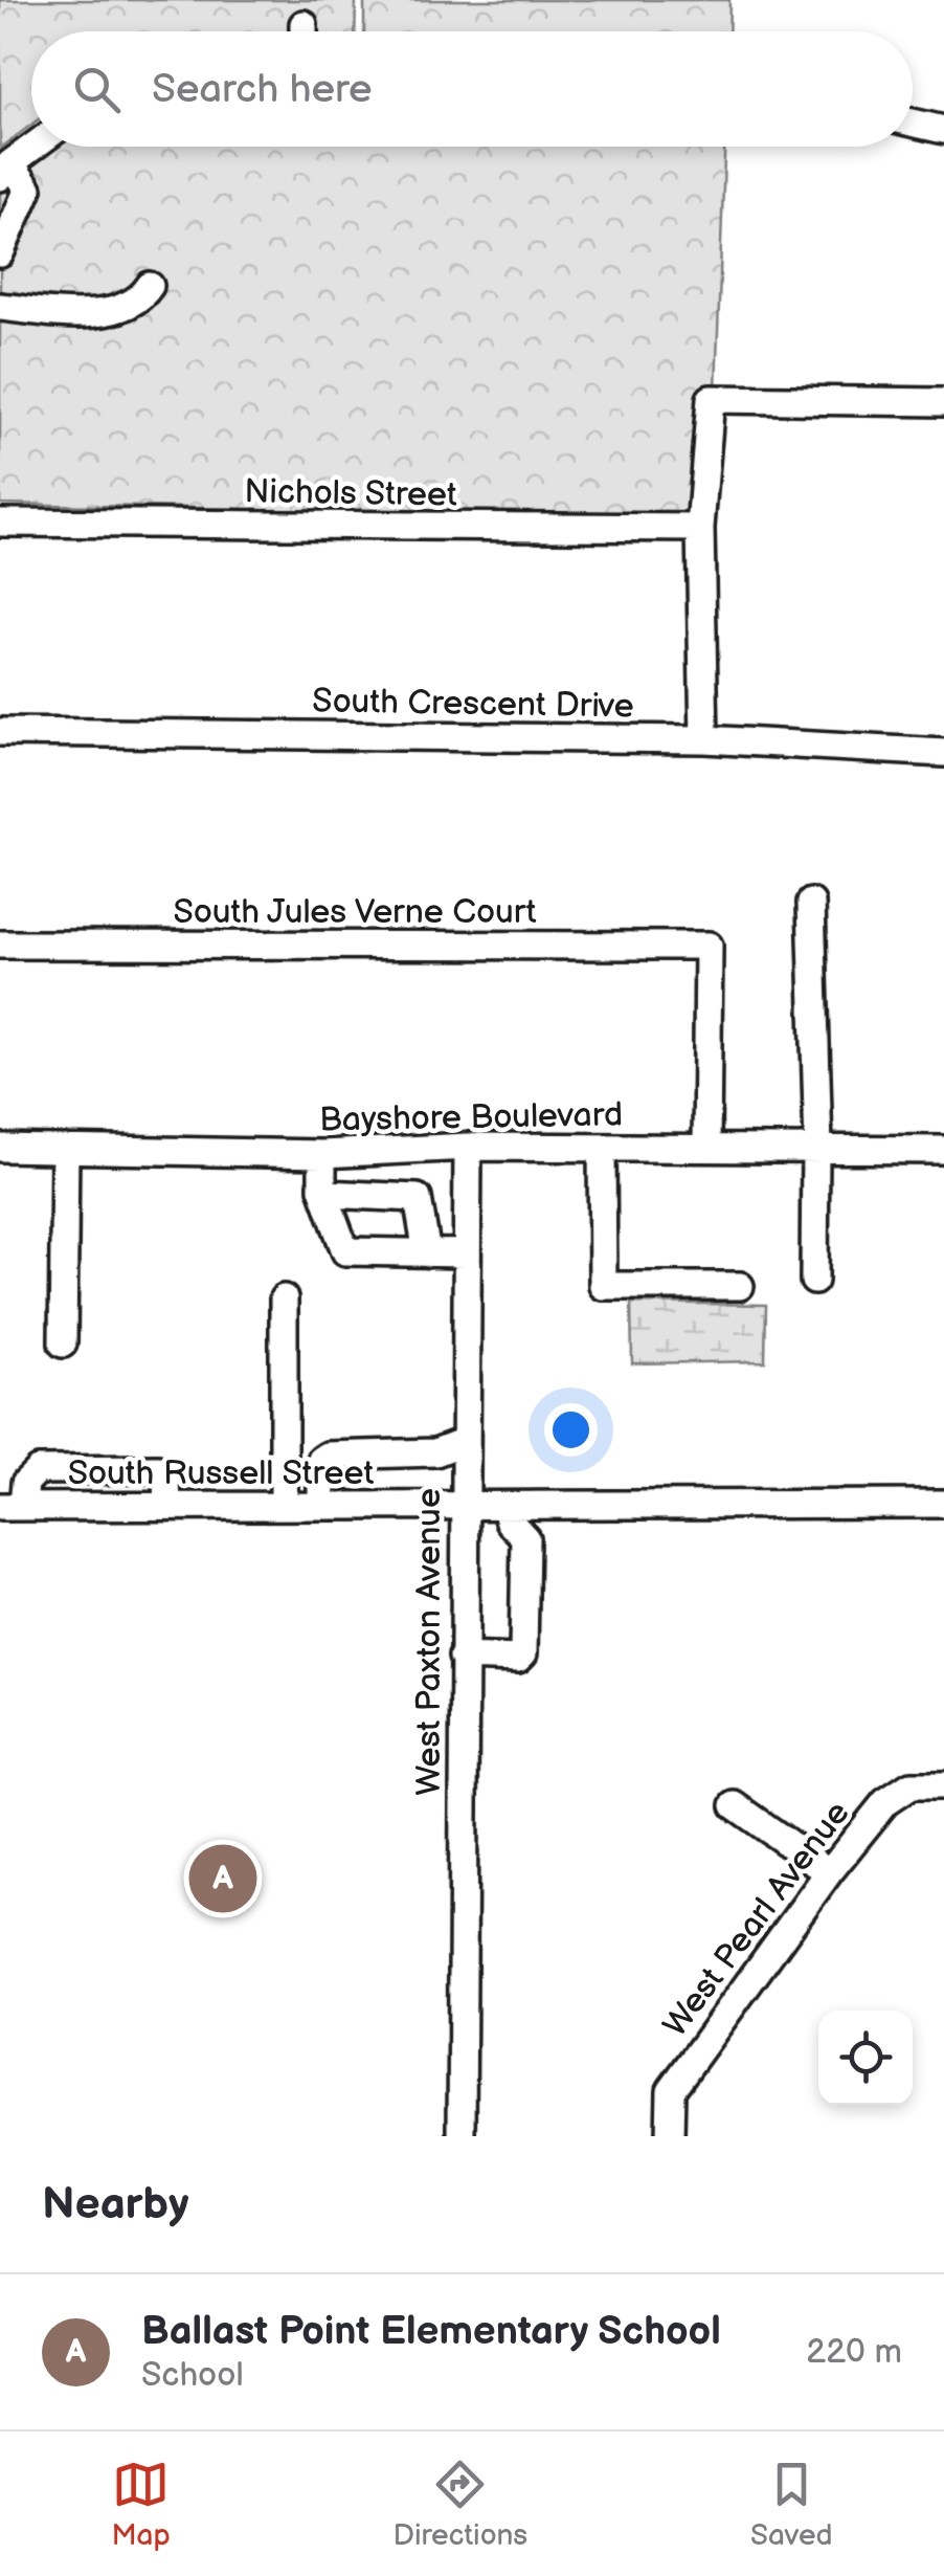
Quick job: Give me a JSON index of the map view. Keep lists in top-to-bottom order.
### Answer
{
  "streets": {
    "street": [
      "Nichols Street",
      "South Crescent Drive",
      "South Jules Verne Court",
      "Bayshore Boulevard",
      "South Russell Street",
      "West Paxton Avenue",
      "West Pearl Avenue"
    ]
  },
  "crossings": [
    ["South Jules Verne Court", "Bayshore Boulevard"],
    ["Bayshore Boulevard", "West Paxton Avenue"],
    ["South Russell Street", "West Paxton Avenue"]
  ],
  "page": {
    "search": "Search here",
    "pins": "A",
    "heading": "Nearby",
    "list": [
      {
        "mark": "A",
        "name": "Ballast Point Elementary School",
        "note": "School",
        "value": "220 m"
      }
    ],
    "nav": ["Map", "Directions", "Saved"]
  }
}
